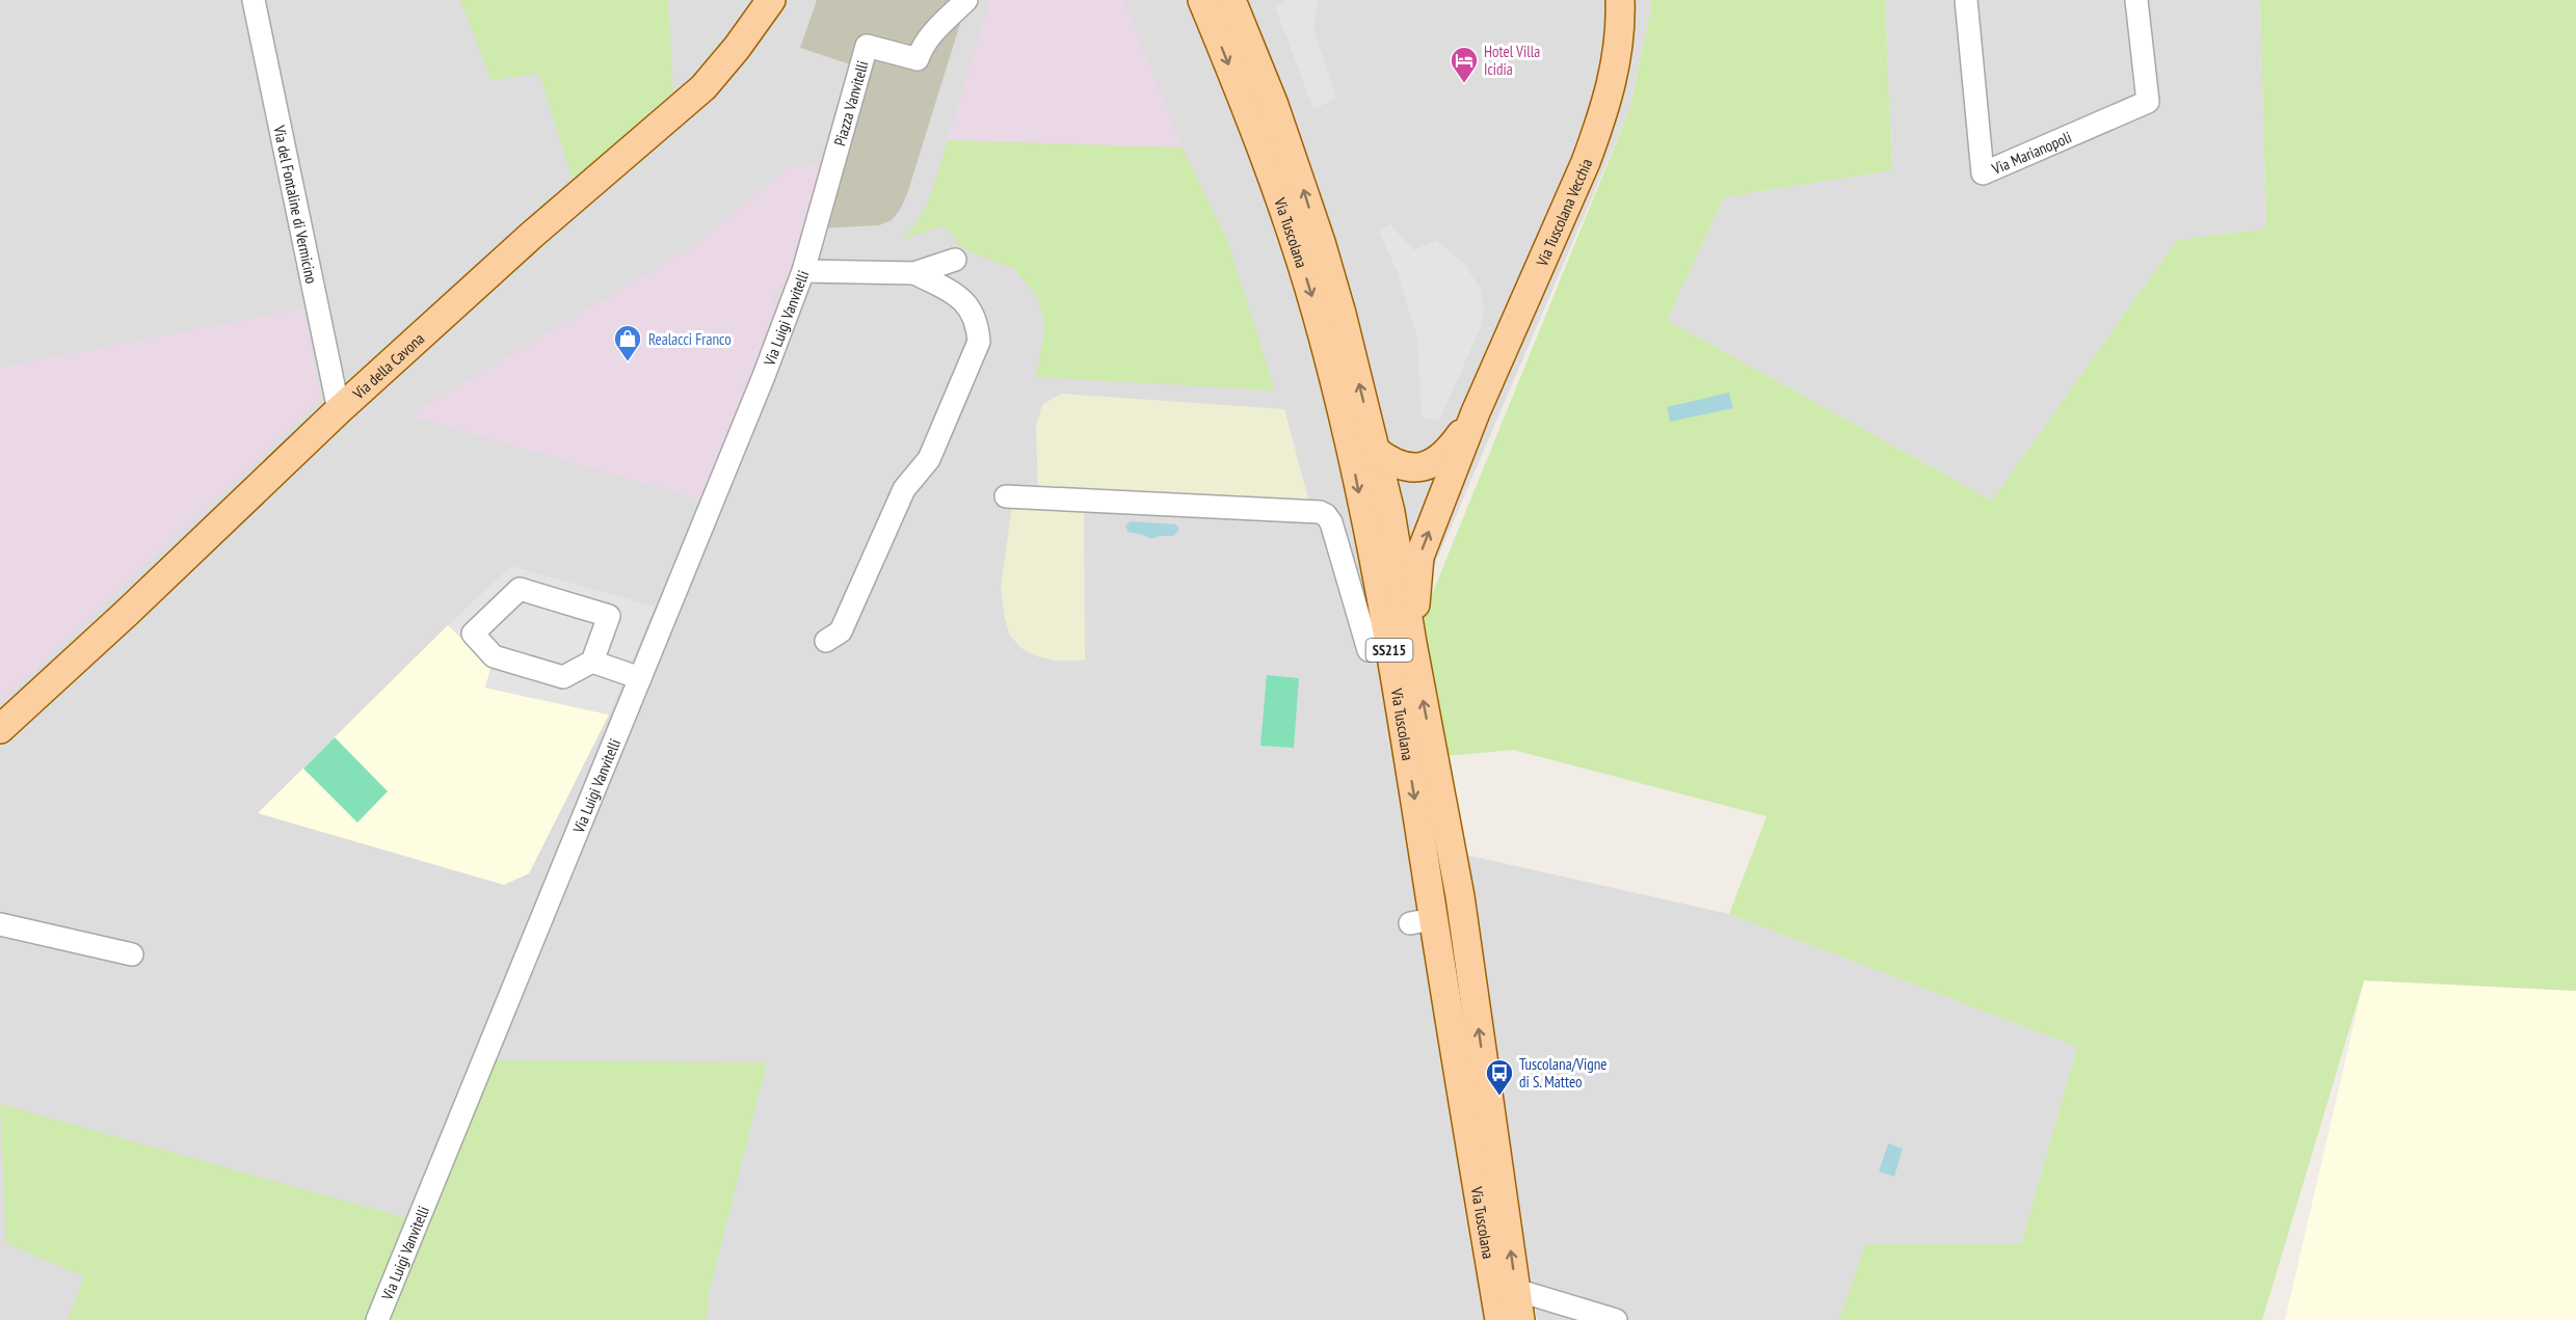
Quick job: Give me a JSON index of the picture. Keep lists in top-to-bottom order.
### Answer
{
  "streets": {
    "main road": [
      "Via Tuscolana Vecchia",
      "Via Tuscolana",
      "Via della Cavona",
      "SS215"
    ],
    "street": [
      "Piazza Vanvitelli",
      "Via Marianopoli",
      "Via del Fontaline di Vermicino",
      "Via Luigi Vanvitelli"
    ]
  },
  "crossings": [
    ["Piazza Vanvitelli", "Via Luigi Vanvitelli"],
    ["Via del Fontaline di Vermicino", "Via della Cavona"]
  ],
  "places": {
    "hotel": ["Hotel Villa Icidia"],
    "shop": ["Realacci Franco"],
    "bus stop": ["Tuscolana/Vigne di S. Matteo"]
  }
}
